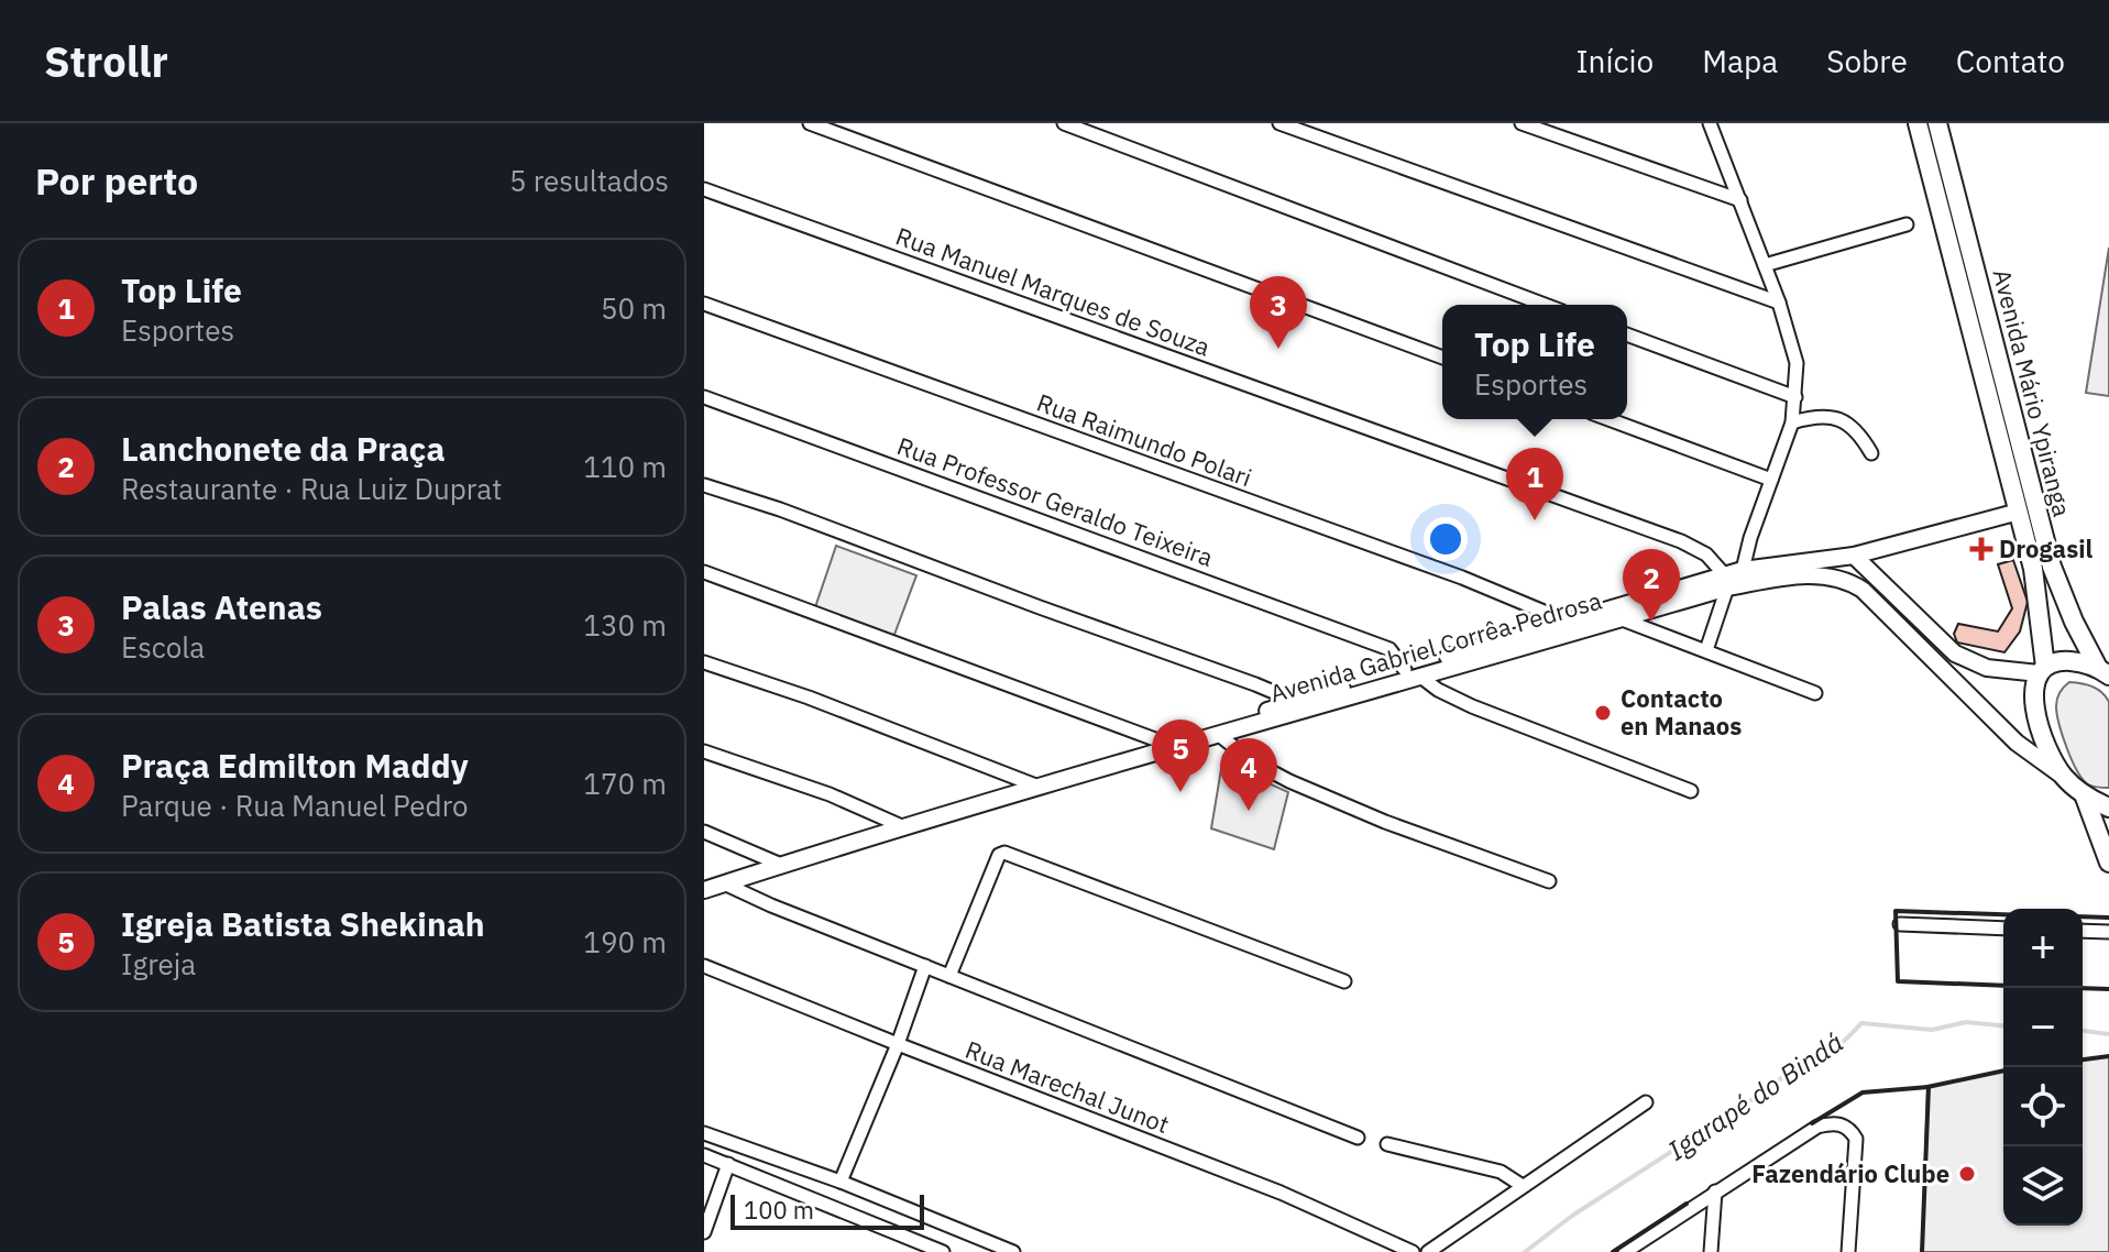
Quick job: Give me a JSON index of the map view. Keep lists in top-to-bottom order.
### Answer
{
  "streets": {
    "main road": ["Avenida Mário Ypiranga"],
    "street": [
      "Rua Manuel Marques de Souza",
      "Rua Raimundo Polari",
      "Rua Professor Geraldo Teixeira",
      "Avenida Gabriel Corrêa Pedrosa",
      "Rua Marechal Junot"
    ]
  },
  "crossings": [
    ["Rua Manuel Marques de Souza", "Avenida Gabriel Corrêa Pedrosa"],
    ["Avenida Mário Ypiranga", "Avenida Gabriel Corrêa Pedrosa"],
    ["Rua Raimundo Polari", "Avenida Gabriel Corrêa Pedrosa"],
    ["Rua Professor Geraldo Teixeira", "Avenida Gabriel Corrêa Pedrosa"]
  ],
  "water": ["Igarapé do Bindá"],
  "places": {
    "health": ["Drogasil"],
    "other": ["Contacto en Manaos", "Fazendário Clube"]
  },
  "scale_bar": "100 m",
  "page": {
    "header": "Strollr",
    "nav": [
      "Início",
      "Mapa",
      "Sobre",
      "Contato"
    ],
    "heading": ["Por perto", "5 resultados"],
    "list": [
      {
        "mark": "1",
        "name": "Top Life",
        "note": "Esportes",
        "value": "50 m"
      },
      {
        "mark": "2",
        "name": "Lanchonete da Praça",
        "note": "Restaurante · Rua Luiz Duprat",
        "value": "110 m"
      },
      {
        "mark": "3",
        "name": "Palas Atenas",
        "note": "Escola",
        "value": "130 m"
      },
      {
        "mark": "4",
        "name": "Praça Edmilton Maddy",
        "note": "Parque · Rua Manuel Pedro",
        "value": "170 m"
      },
      {
        "mark": "5",
        "name": "Igreja Batista Shekinah",
        "note": "Igreja",
        "value": "190 m"
      }
    ],
    "pins": [
      "3",
      "1",
      "2",
      "5",
      "4"
    ],
    "popup": ["Top Life", "Esportes"],
    "map_buttons": ["+", "−"],
    "scale": "100 m"
  }
}
